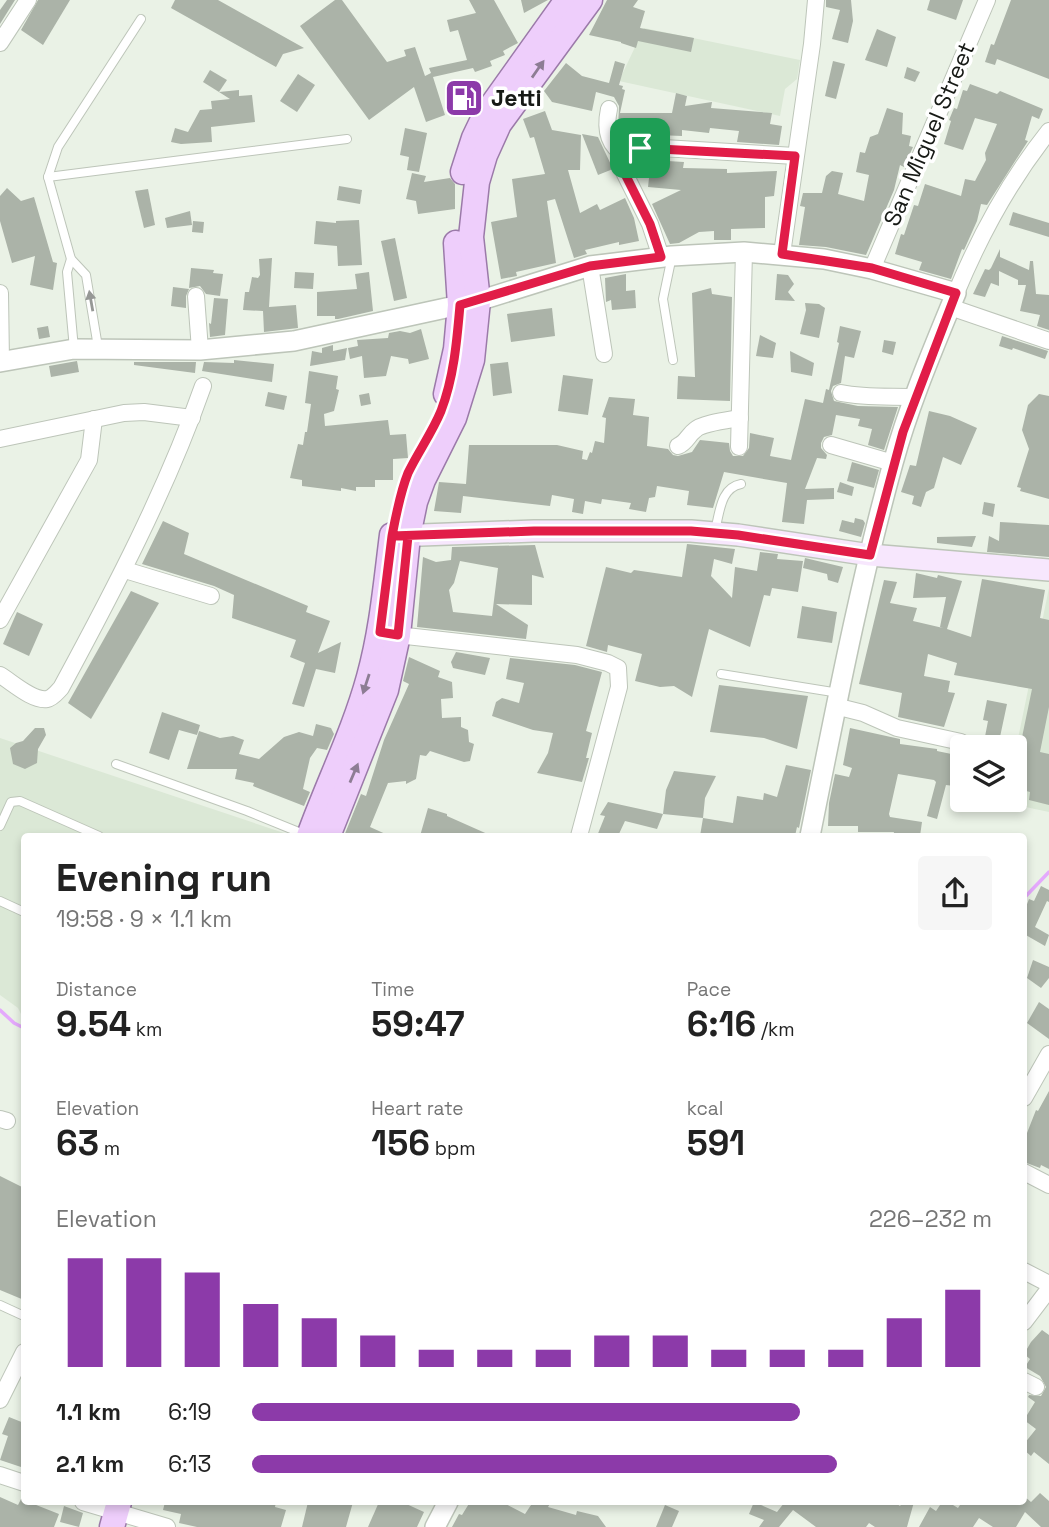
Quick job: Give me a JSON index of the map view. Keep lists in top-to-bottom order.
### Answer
{
  "streets": {
    "street": ["San Miguel Street"]
  },
  "places": {
    "fuel station": ["Jetti"]
  },
  "page": {
    "heading": ["Evening run", "19:58 · 9 × 1.1 km"],
    "stats": [
      ["Distance", "9.54 km"],
      ["Time", "59:47"],
      ["Pace", "6:16 /km"],
      ["Elevation", "63 m"],
      ["Heart rate", "156 bpm"],
      ["kcal", "591"]
    ],
    "chart": ["Elevation", "226–232 m"],
    "list": [
      {
        "name": "1.1 km",
        "note": "6:19"
      },
      {
        "name": "2.1 km",
        "note": "6:13"
      }
    ]
  }
}
